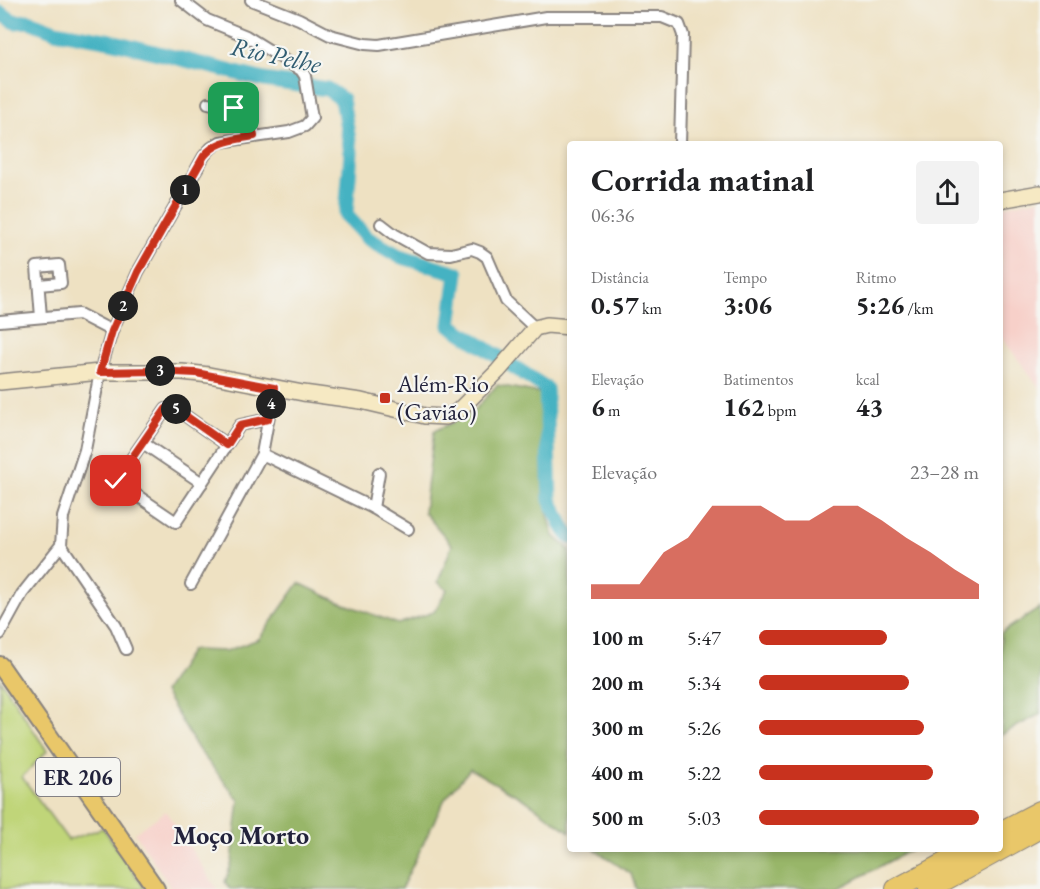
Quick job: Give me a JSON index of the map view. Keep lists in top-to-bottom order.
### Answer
{
  "streets": {
    "main road": ["ER 206"]
  },
  "districts": ["Moço Morto"],
  "water": ["Rio Pelhe"],
  "places": {
    "transit": ["Além-Rio (Gavião)"]
  },
  "page": {
    "heading": ["Corrida matinal", "06:36"],
    "pins": [
      "1",
      "2",
      "3",
      "4",
      "5"
    ],
    "stats": [
      ["Distância", "0.57 km"],
      ["Tempo", "3:06"],
      ["Ritmo", "5:26 /km"],
      ["Elevação", "6 m"],
      ["Batimentos", "162 bpm"],
      ["kcal", "43"]
    ],
    "chart": ["Elevação", "23–28 m"],
    "list": [
      {
        "name": "100 m",
        "note": "5:47"
      },
      {
        "name": "200 m",
        "note": "5:34"
      },
      {
        "name": "300 m",
        "note": "5:26"
      },
      {
        "name": "400 m",
        "note": "5:22"
      },
      {
        "name": "500 m",
        "note": "5:03"
      }
    ]
  }
}
